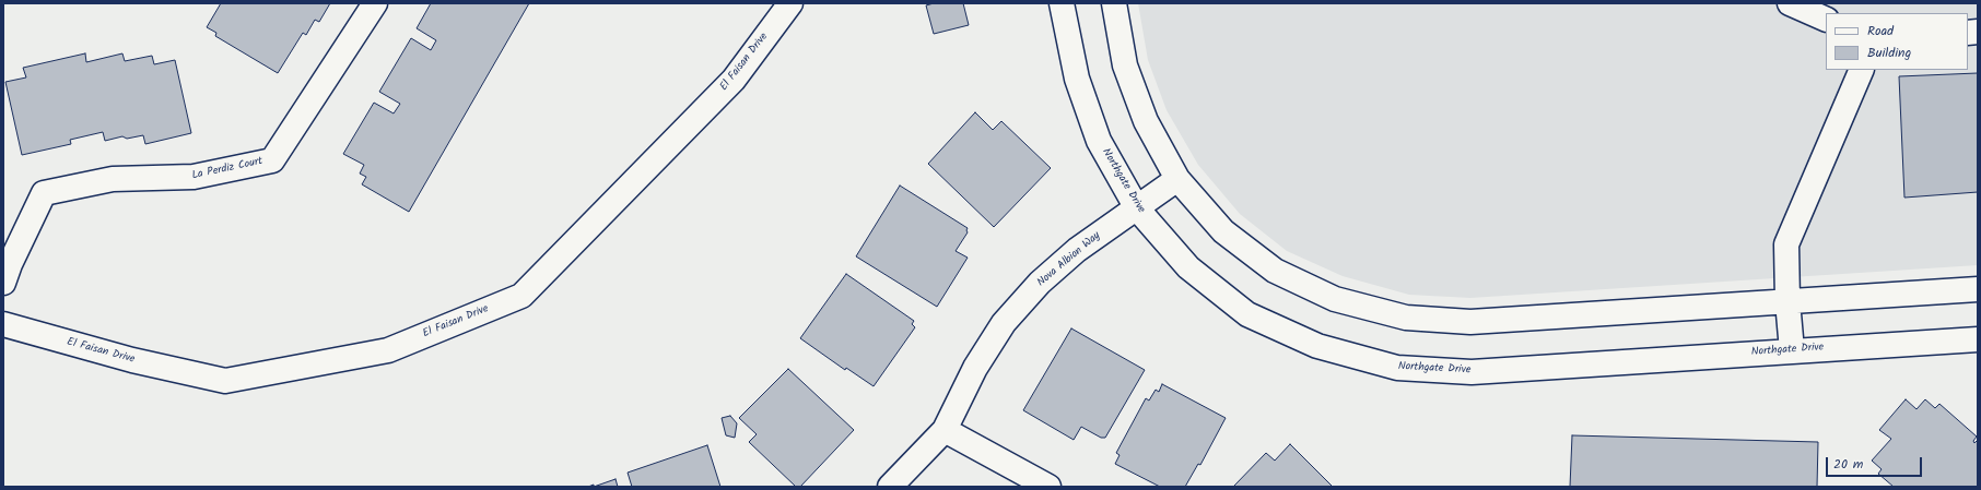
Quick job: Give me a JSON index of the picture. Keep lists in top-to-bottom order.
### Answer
{
  "streets": {
    "street": [
      "El Faisan Drive",
      "La Perdiz Court",
      "Northgate Drive",
      "Nova Albion Way"
    ]
  },
  "crossings": [
    ["Northgate Drive", "Nova Albion Way"]
  ],
  "legend": ["Road", "Building"],
  "scale_bar": "20 m"
}
